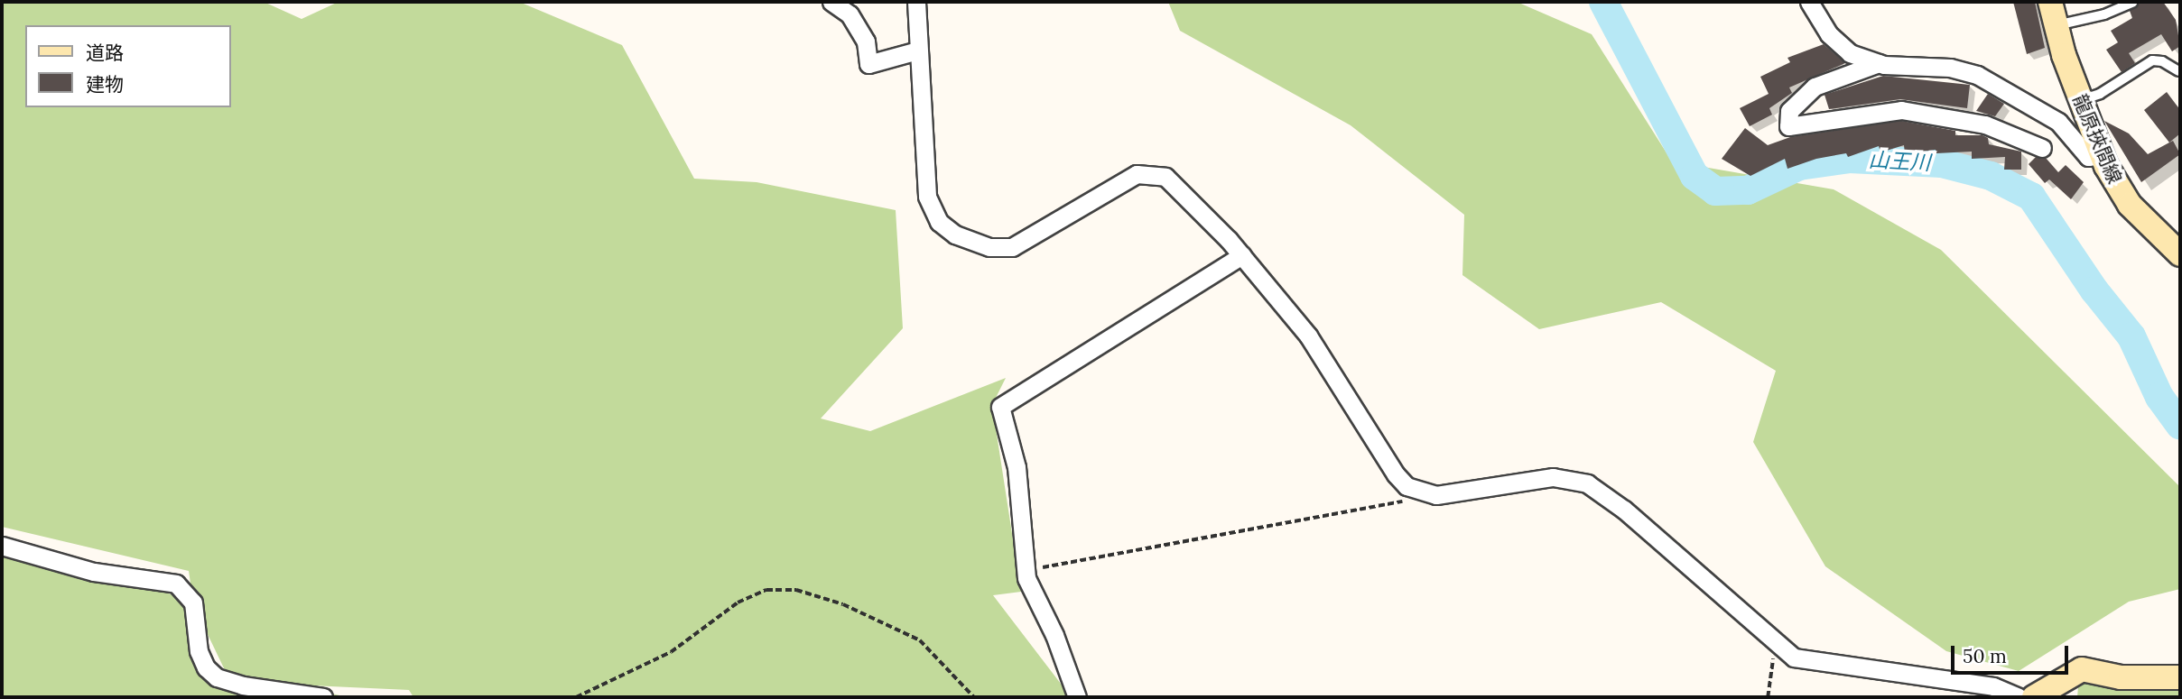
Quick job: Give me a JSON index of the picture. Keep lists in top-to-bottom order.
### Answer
{
  "streets": {
    "main road": ["龍原挾間線"]
  },
  "water": ["山王川"],
  "legend": ["道路", "建物"],
  "scale_bar": "50 m"
}
